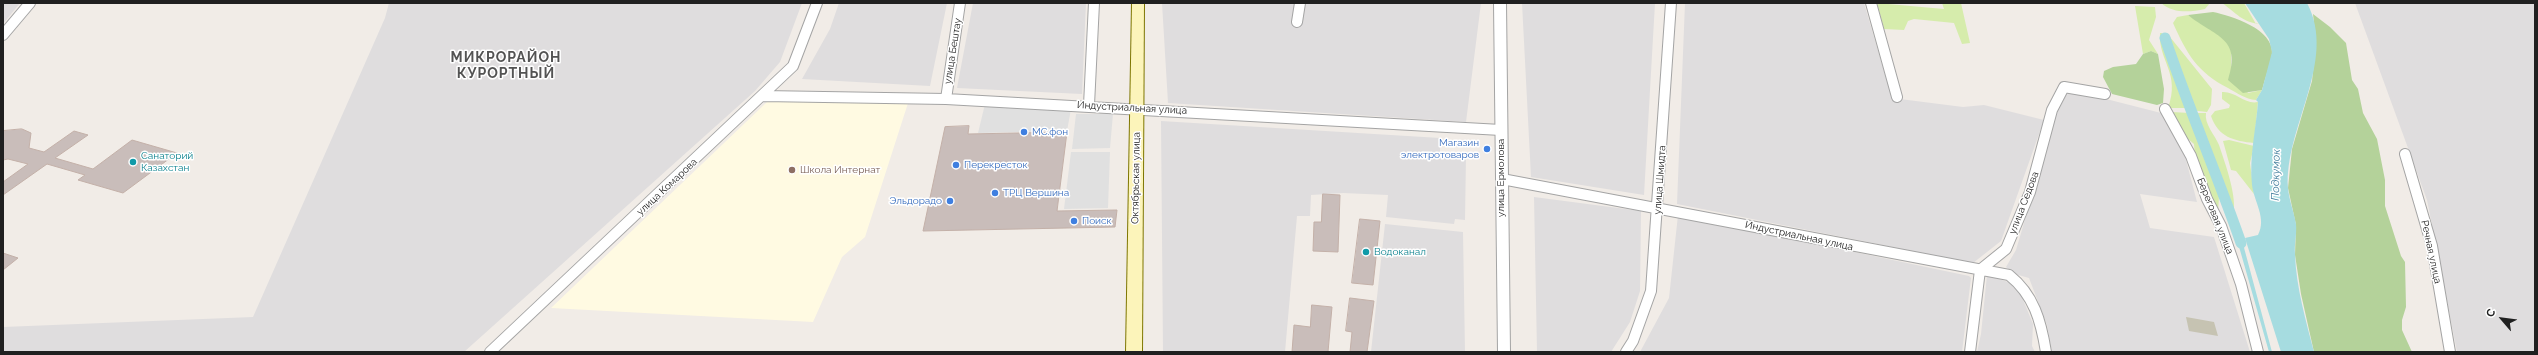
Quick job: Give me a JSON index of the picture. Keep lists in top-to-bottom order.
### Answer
{
  "streets": {
    "main road": ["Октябрьская улица"],
    "street": [
      "улица Бештау",
      "Индустриальная улица",
      "улица Ермолова",
      "улица Шмидта",
      "улица Комарова",
      "улица Седова",
      "Береговая улица",
      "Речная улица"
    ]
  },
  "crossings": [
    ["улица Бештау", "Индустриальная улица"],
    ["Индустриальная улица", "Октябрьская улица"],
    ["Индустриальная улица", "улица Ермолова"],
    ["Индустриальная улица", "улица Шмидта"],
    ["Индустриальная улица", "улица Комарова"],
    ["Индустриальная улица", "улица Седова"]
  ],
  "districts": ["МИКРОРАЙОН КУРОРТНЫЙ"],
  "water": ["Подкумок"],
  "places": [
    "МС.фон",
    "Магазин электротоваров",
    "Санаторий Казахстан",
    "Перекресток",
    "Школа Интернат",
    "ТРЦ Вершина",
    "Эльдорадо",
    "Поиск",
    "Водоканал"
  ],
  "north": "top left"
}
